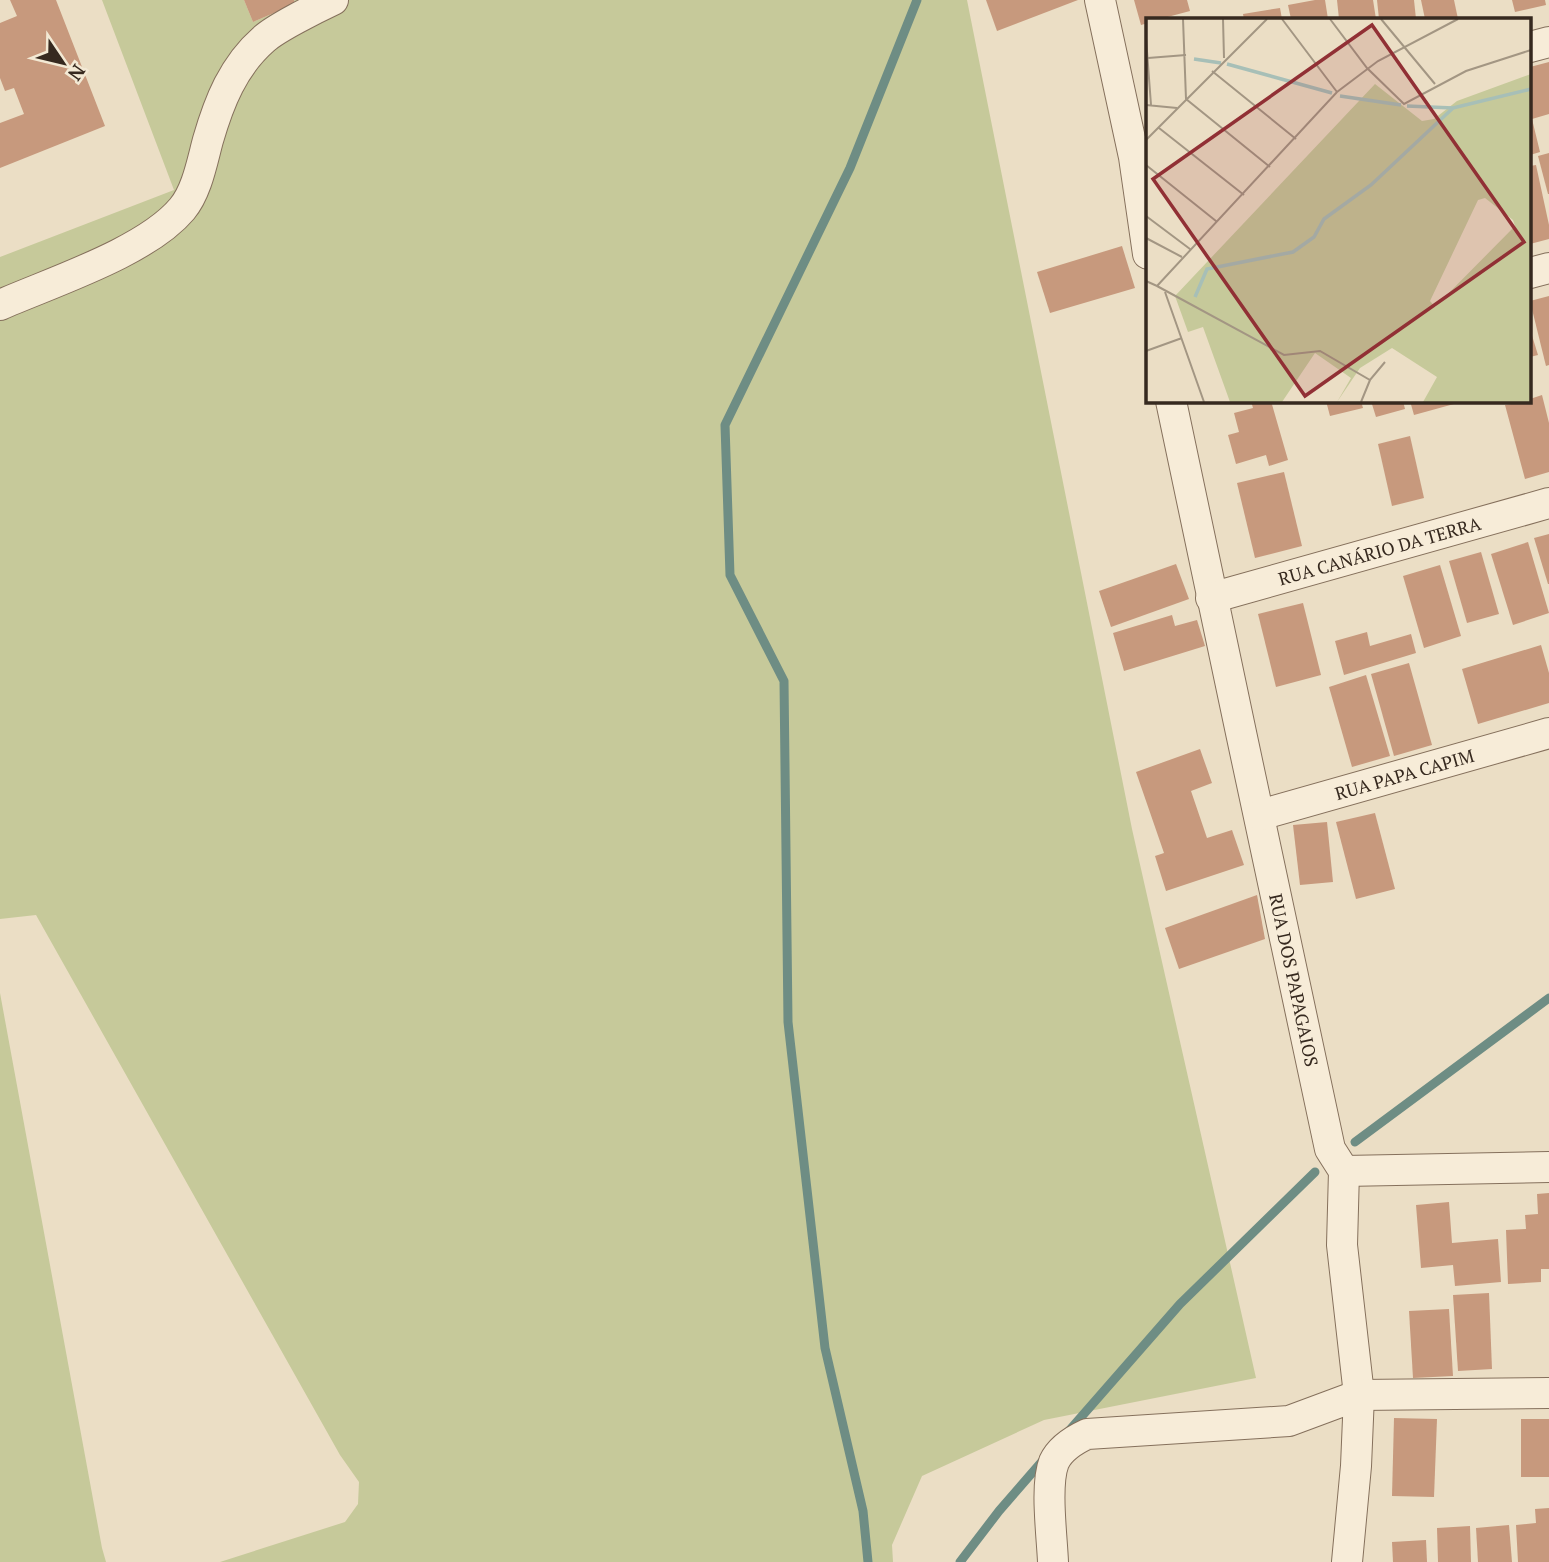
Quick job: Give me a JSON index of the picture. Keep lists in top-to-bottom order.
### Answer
{
  "streets": {
    "street": ["RUA CANÁRIO DA TERRA", "RUA PAPA CAPIM", "RUA DOS PAPAGAIOS"]
  },
  "crossings": [
    ["RUA CANÁRIO DA TERRA", "RUA DOS PAPAGAIOS"],
    ["RUA PAPA CAPIM", "RUA DOS PAPAGAIOS"]
  ],
  "north": "bottom right"
}
